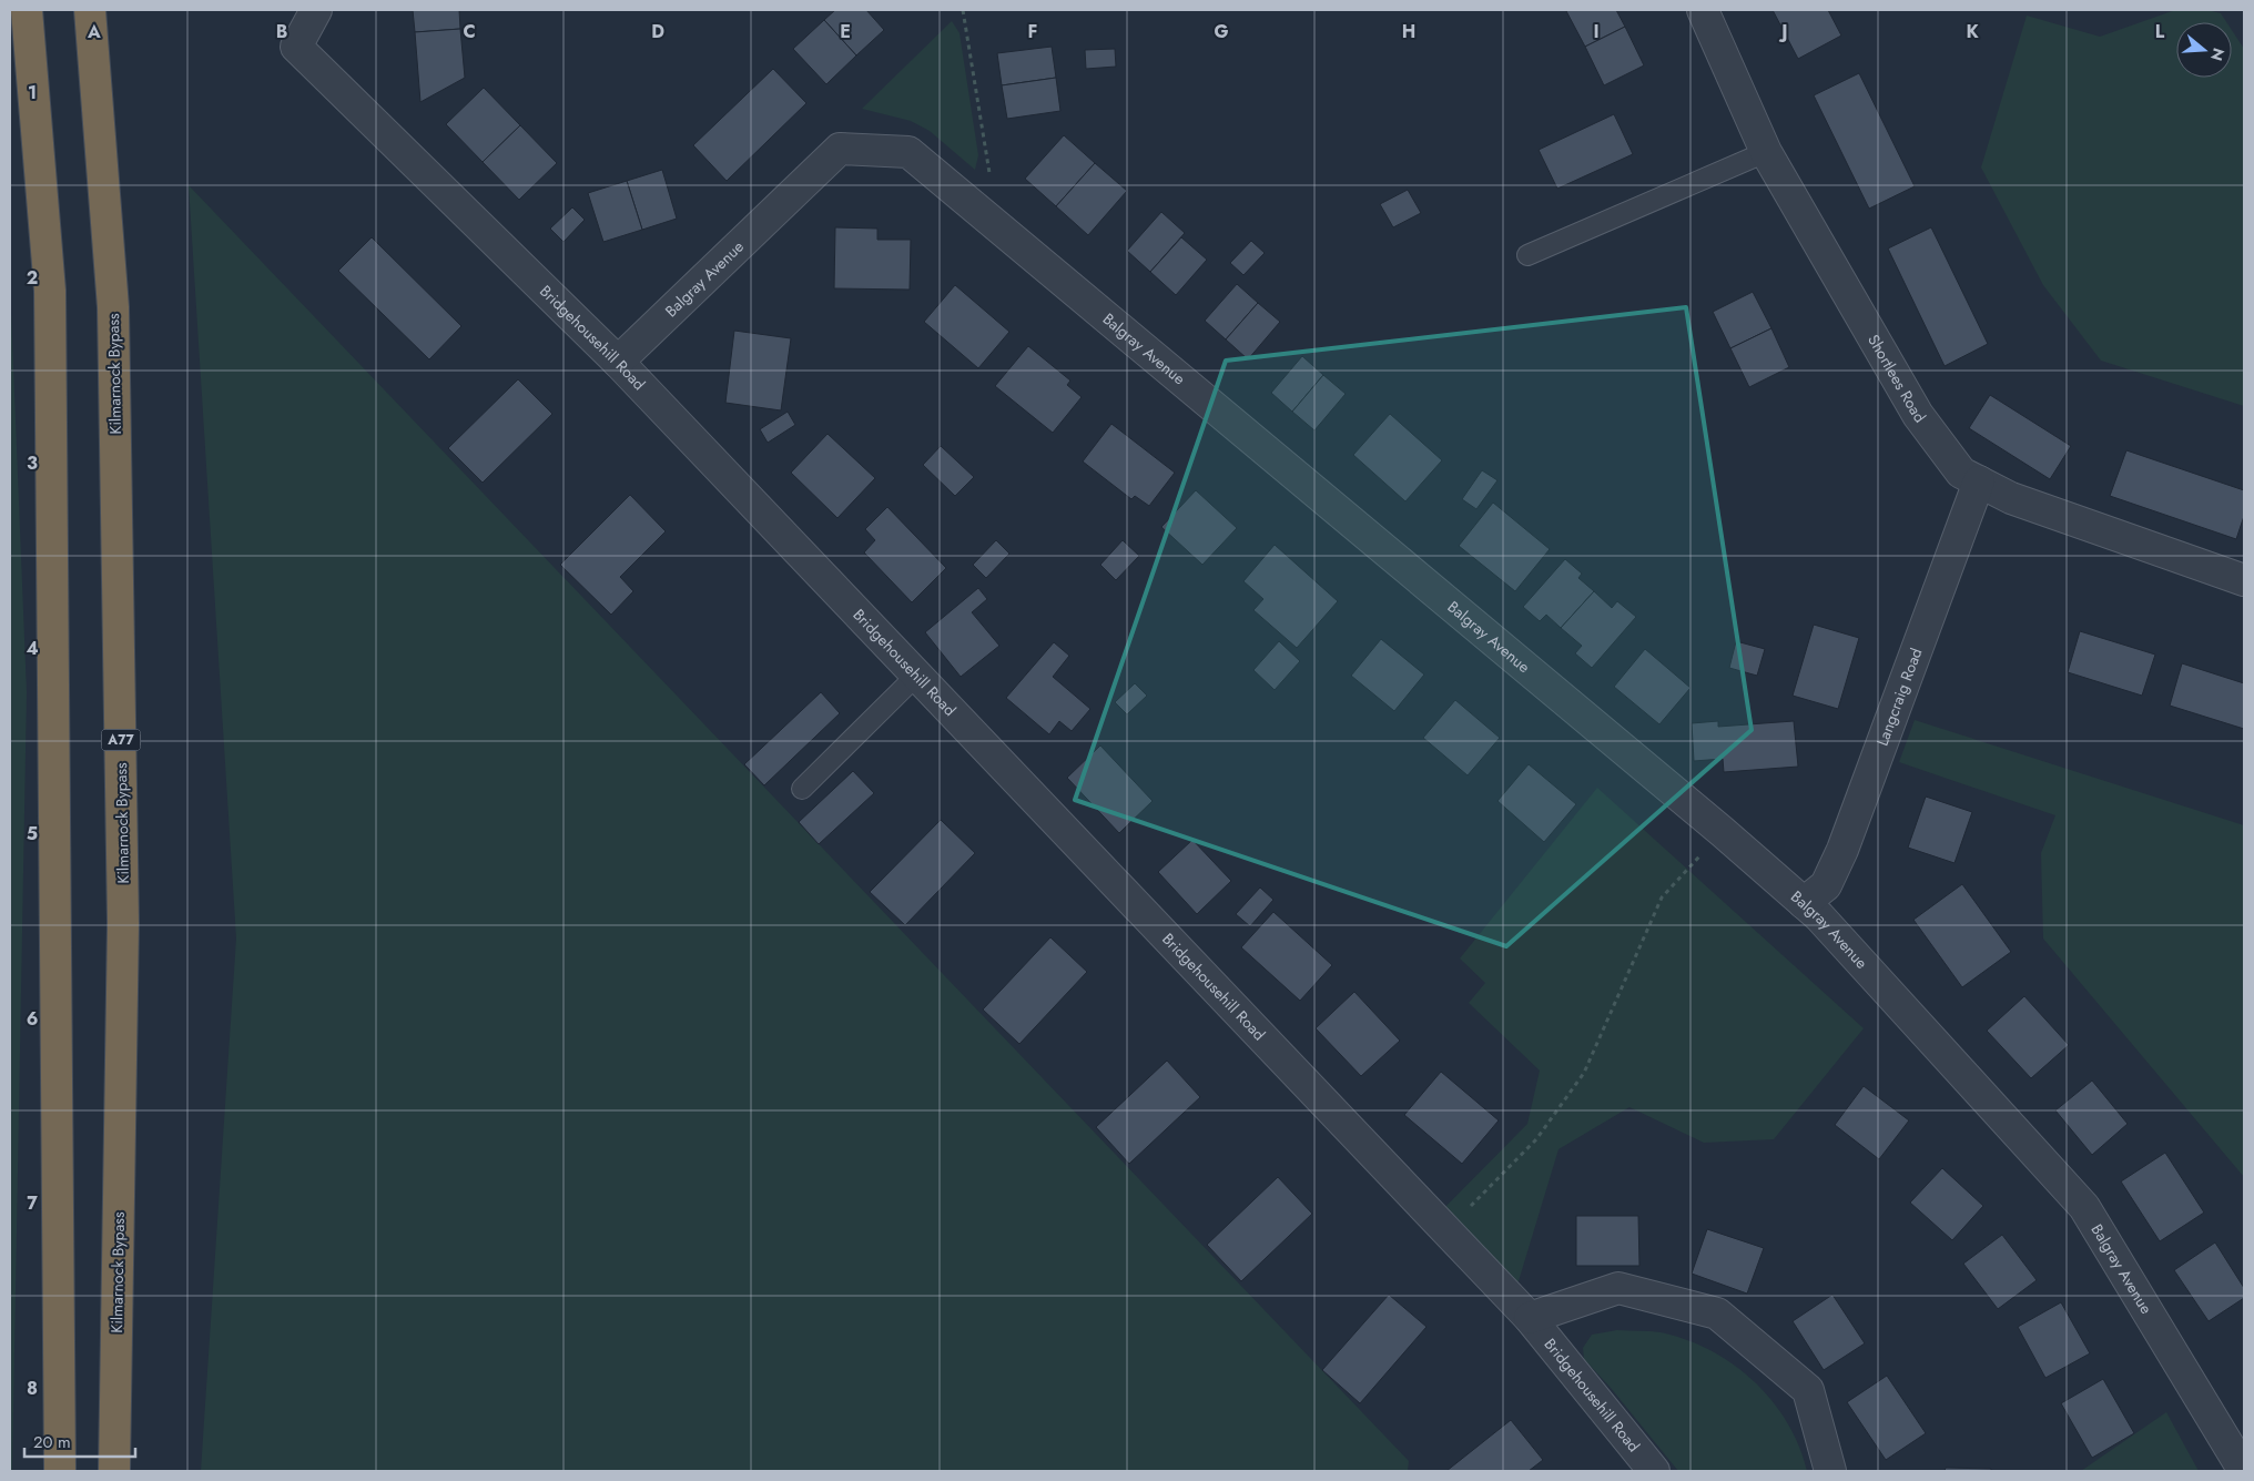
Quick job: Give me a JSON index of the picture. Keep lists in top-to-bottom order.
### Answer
{
  "streets": {
    "highway": ["Kilmarnock Bypass", "A77"],
    "street": [
      "Balgray Avenue",
      "Bridgehousehill Road",
      "Shortlees Road",
      "Langcraig Road"
    ]
  },
  "crossings": [
    ["Balgray Avenue", "Bridgehousehill Road"],
    ["Balgray Avenue", "Langcraig Road"],
    ["Shortlees Road", "Langcraig Road"]
  ],
  "scale_bar": "20 m",
  "north": "right",
  "grid": {
    "columns": [
      "A",
      "B",
      "C",
      "D",
      "E",
      "F",
      "G",
      "H",
      "I",
      "J",
      "K",
      "L"
    ],
    "rows": [
      "1",
      "2",
      "3",
      "4",
      "5",
      "6",
      "7",
      "8"
    ]
  }
}
